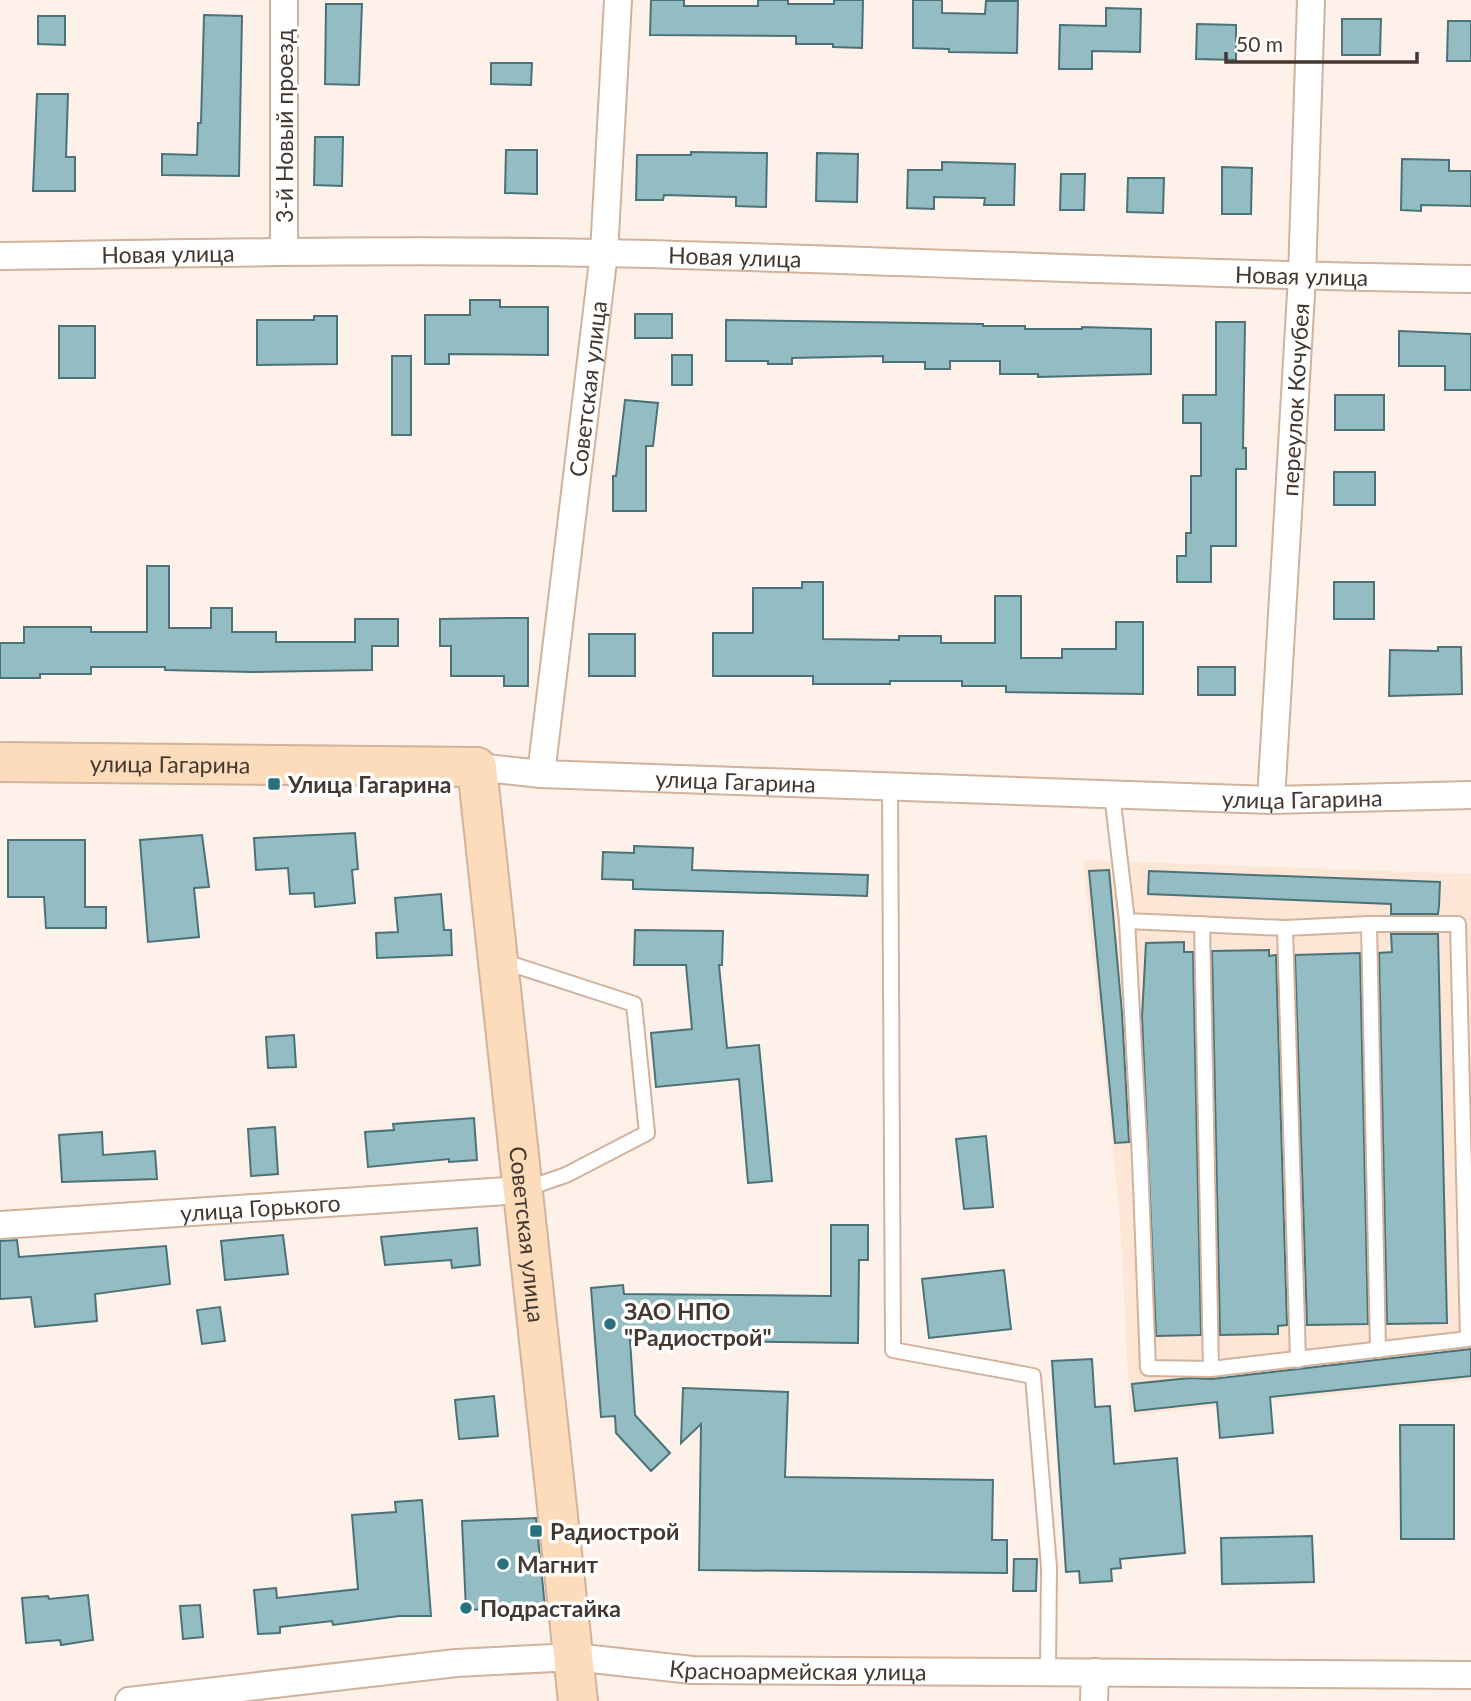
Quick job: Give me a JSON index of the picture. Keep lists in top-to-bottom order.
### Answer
{
  "streets": {
    "street": [
      "3-й Новый проезд",
      "Новая улица",
      "Советская улица",
      "переулок Кочубея",
      "улица Гагарина",
      "улица Горького",
      "Красноармейская улица"
    ]
  },
  "crossings": [
    ["3-й Новый проезд", "Новая улица"],
    ["Новая улица", "Советская улица"],
    ["Новая улица", "переулок Кочубея"],
    ["Советская улица", "улица Гагарина"],
    ["Советская улица", "улица Горького"],
    ["Советская улица", "Красноармейская улица"],
    ["переулок Кочубея", "улица Гагарина"]
  ],
  "places": {
    "transit": ["Улица Гагарина", "Радиострой"],
    "other": ["ЗАО НПО \"Радиострой\"", "Магнит", "Подрастайка"]
  },
  "scale_bar": "50 m"
}
